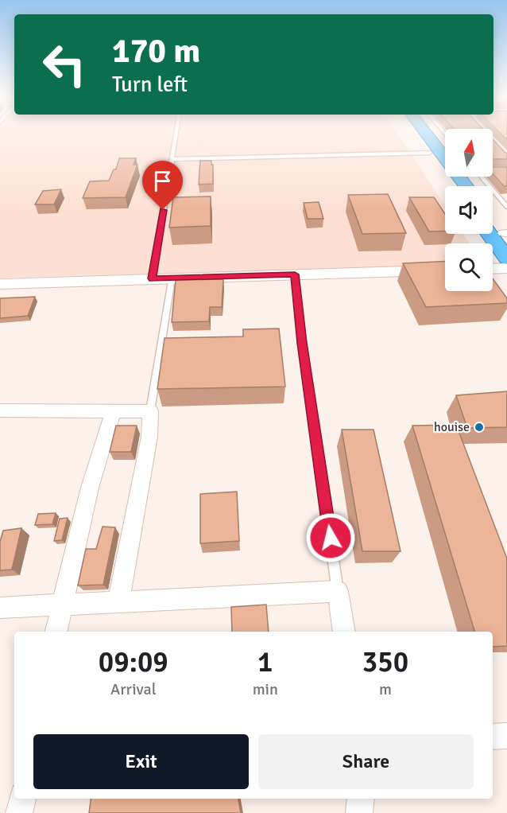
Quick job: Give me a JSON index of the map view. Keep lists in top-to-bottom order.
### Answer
{
  "places": ["houise"],
  "north": "top",
  "page": {
    "turn": ["170 m", "Turn left"],
    "eta": [
      "09:09",
      "Arrival",
      "1",
      "min",
      "350",
      "m"
    ],
    "buttons": ["Exit", "Share"]
  }
}
